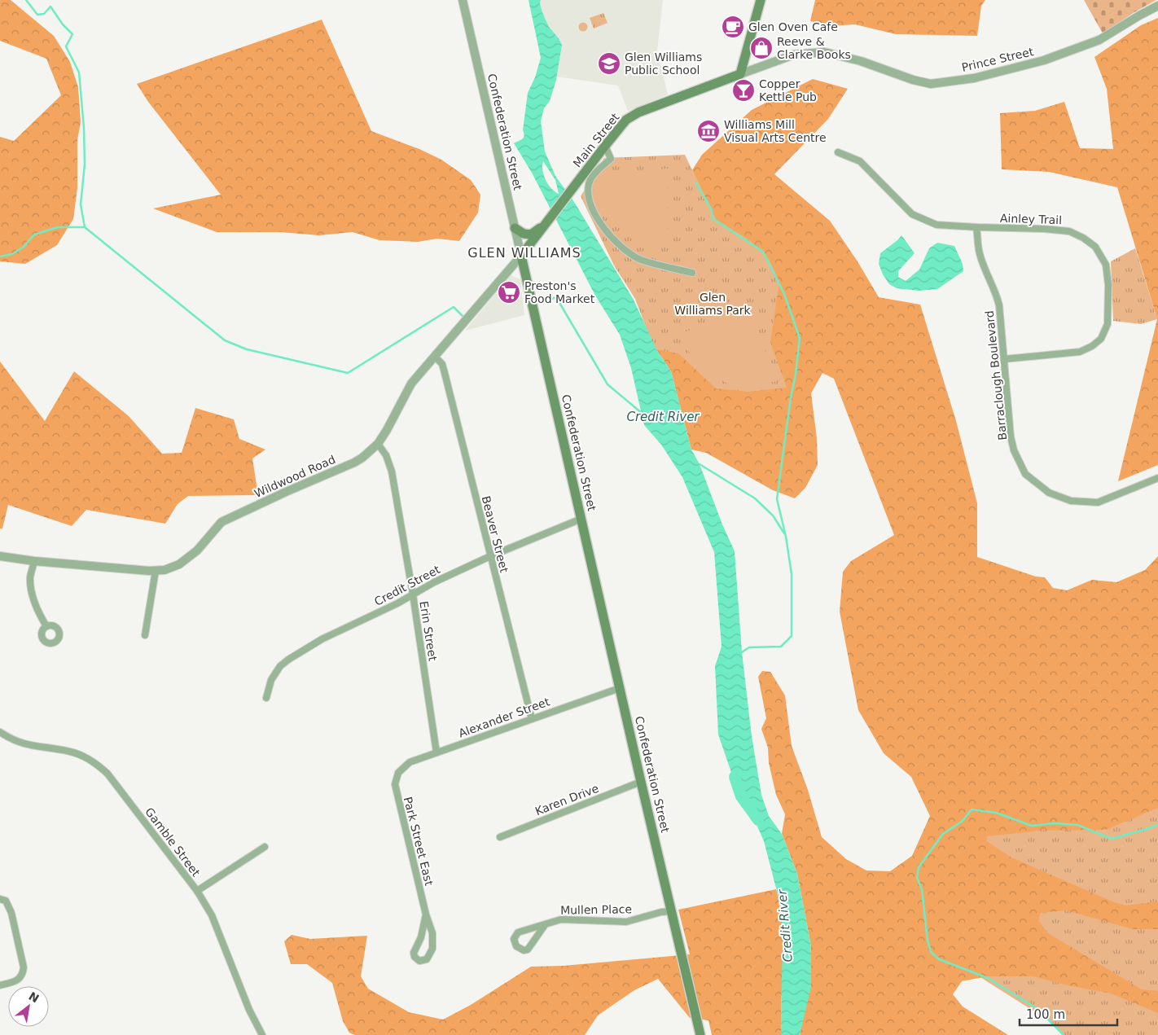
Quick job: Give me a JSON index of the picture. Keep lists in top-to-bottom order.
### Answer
{
  "streets": {
    "main road": ["Confederation Street", "Main Street"],
    "street": [
      "Prince Street",
      "Ainley Trail",
      "Barraclough Boulevard",
      "Wildwood Road",
      "Beaver Street",
      "Credit Street",
      "Erin Street",
      "Alexander Street",
      "Karen Drive",
      "Park Street East",
      "Gamble Street",
      "Mullen Place"
    ]
  },
  "crossings": [
    ["Prince Street", "Main Street"],
    ["Confederation Street", "Main Street"],
    ["Confederation Street", "Wildwood Road"],
    ["Confederation Street", "Credit Street"],
    ["Confederation Street", "Alexander Street"],
    ["Confederation Street", "Karen Drive"],
    ["Confederation Street", "Mullen Place"],
    ["Main Street", "Wildwood Road"],
    ["Ainley Trail", "Barraclough Boulevard"],
    ["Wildwood Road", "Beaver Street"],
    ["Wildwood Road", "Erin Street"],
    ["Beaver Street", "Credit Street"],
    ["Beaver Street", "Alexander Street"],
    ["Credit Street", "Erin Street"],
    ["Erin Street", "Alexander Street"],
    ["Alexander Street", "Park Street East"]
  ],
  "districts": ["GLEN WILLIAMS"],
  "water": ["Credit River"],
  "parks": ["Glen Williams Park"],
  "places": {
    "cafe": ["Glen Oven Cafe"],
    "shop": ["Reeve & Clarke Books"],
    "school or university": ["Glen Williams Public School"],
    "bar": ["Copper Kettle Pub"],
    "museum": ["Williams Mill Visual Arts Centre"],
    "supermarket": ["Preston's Food Market"]
  },
  "scale_bar": "100 m",
  "north": "top right"
}
